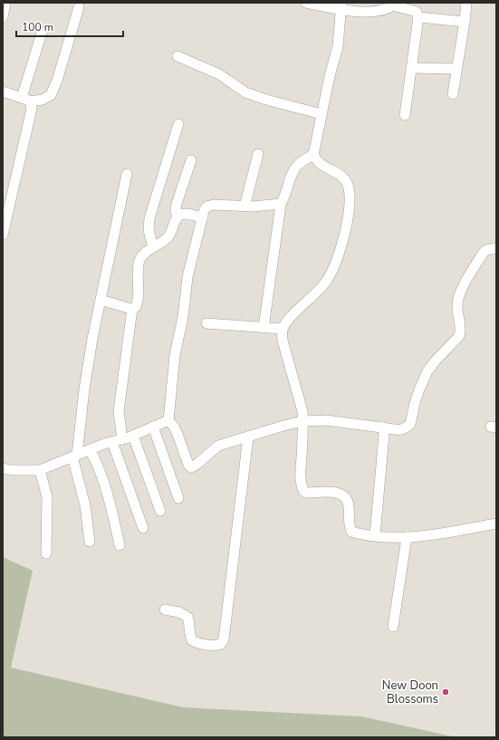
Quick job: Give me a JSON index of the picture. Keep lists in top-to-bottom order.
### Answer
{
  "places": ["New Doon Blossoms"],
  "scale_bar": "100 m"
}
